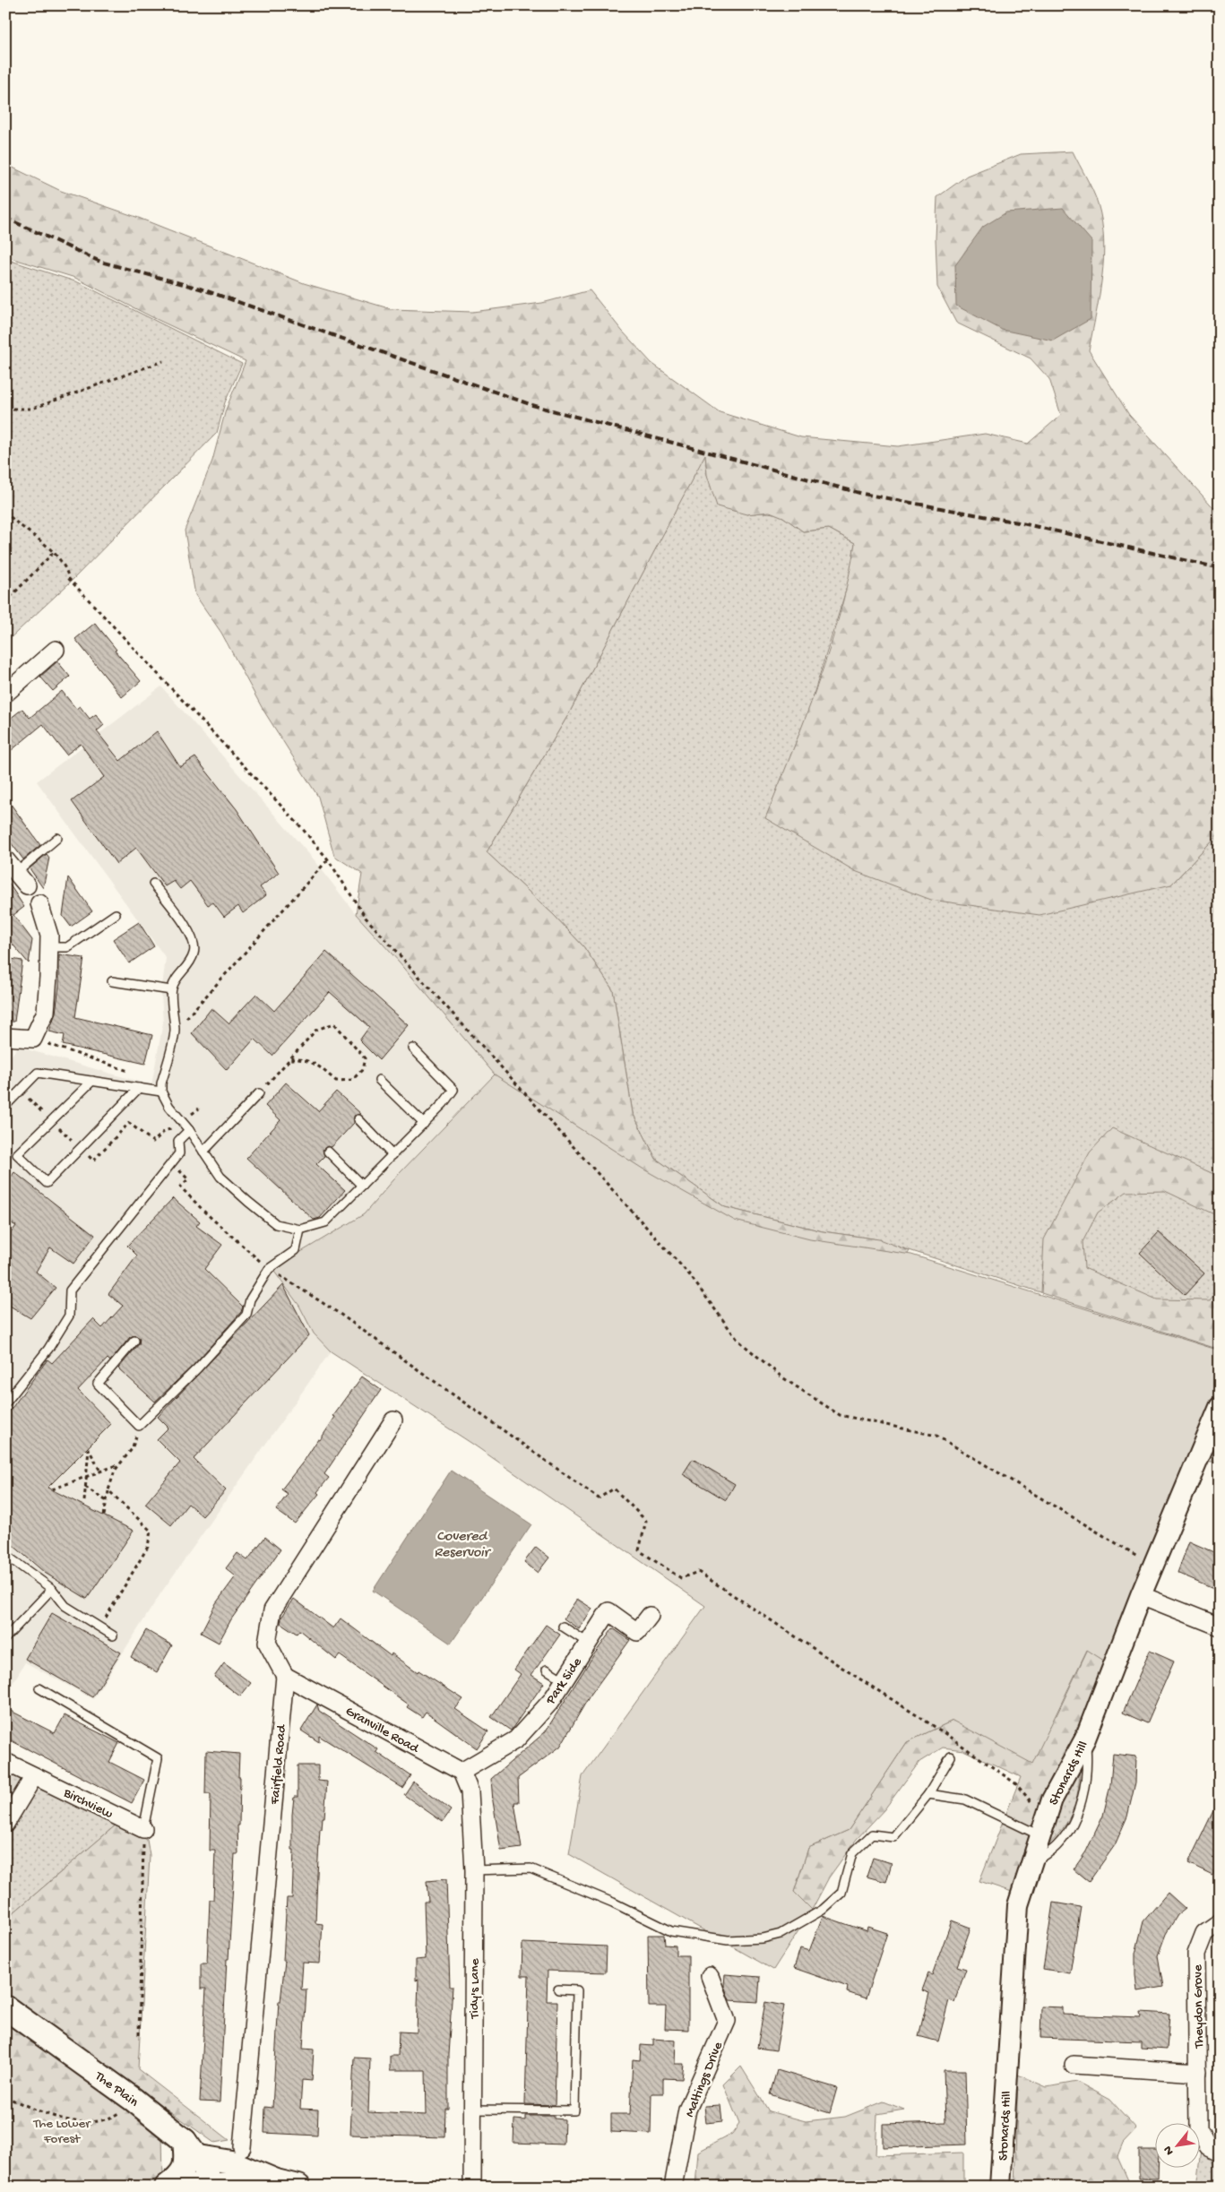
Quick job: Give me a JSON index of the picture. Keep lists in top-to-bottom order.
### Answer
{
  "streets": {
    "main road": ["The Plain"],
    "street": [
      "Park Side",
      "Granville Road",
      "Fairfield Road",
      "Stonards Hill",
      "Birchview",
      "Tidy's Lane",
      "Theydon Grove",
      "Maltings Drive"
    ]
  },
  "crossings": [
    ["Park Side", "Granville Road"],
    ["Park Side", "Tidy's Lane"],
    ["Granville Road", "Fairfield Road"],
    ["Granville Road", "Tidy's Lane"]
  ],
  "water": ["Covered Reservoir"],
  "parks": ["The Lower Forest"],
  "north": "bottom left"
}
